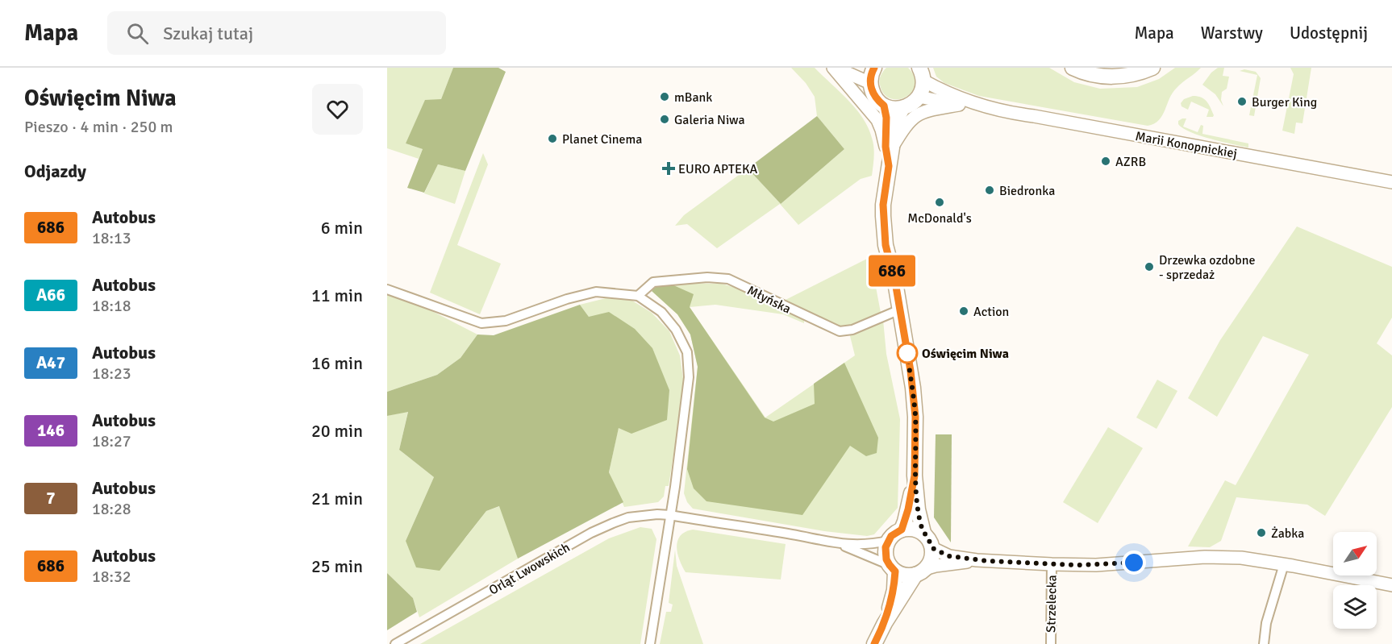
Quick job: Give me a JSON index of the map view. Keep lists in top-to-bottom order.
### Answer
{
  "streets": {
    "street": [
      "Marii Konopnickiej",
      "Młyńska",
      "Orląt Lwowskich",
      "Strzelecka"
    ]
  },
  "places": {
    "other": [
      "mBank",
      "Burger King",
      "Galeria Niwa",
      "Planet Cinema",
      "AZRB",
      "Biedronka",
      "McDonald's",
      "Drzewka ozdobne - sprzedaż",
      "Action",
      "Oświęcim Niwa",
      "Żabka"
    ],
    "health": ["EURO APTEKA"]
  },
  "lines": ["bus line 686"],
  "north": "top right",
  "page": {
    "header": "Mapa",
    "search": "Szukaj tutaj",
    "nav": ["Mapa", "Warstwy", "Udostępnij"],
    "heading": [
      ["Oświęcim Niwa", "Pieszo · 4 min · 250 m"],
      "Odjazdy"
    ],
    "on_map": "686",
    "list": [
      {
        "mark": "686",
        "name": "Autobus",
        "note": "18:13",
        "value": "6 min"
      },
      {
        "mark": "A66",
        "name": "Autobus",
        "note": "18:18",
        "value": "11 min"
      },
      {
        "mark": "A47",
        "name": "Autobus",
        "note": "18:23",
        "value": "16 min"
      },
      {
        "mark": "146",
        "name": "Autobus",
        "note": "18:27",
        "value": "20 min"
      },
      {
        "mark": "7",
        "name": "Autobus",
        "note": "18:28",
        "value": "21 min"
      },
      {
        "mark": "686",
        "name": "Autobus",
        "note": "18:32",
        "value": "25 min"
      }
    ]
  }
}
